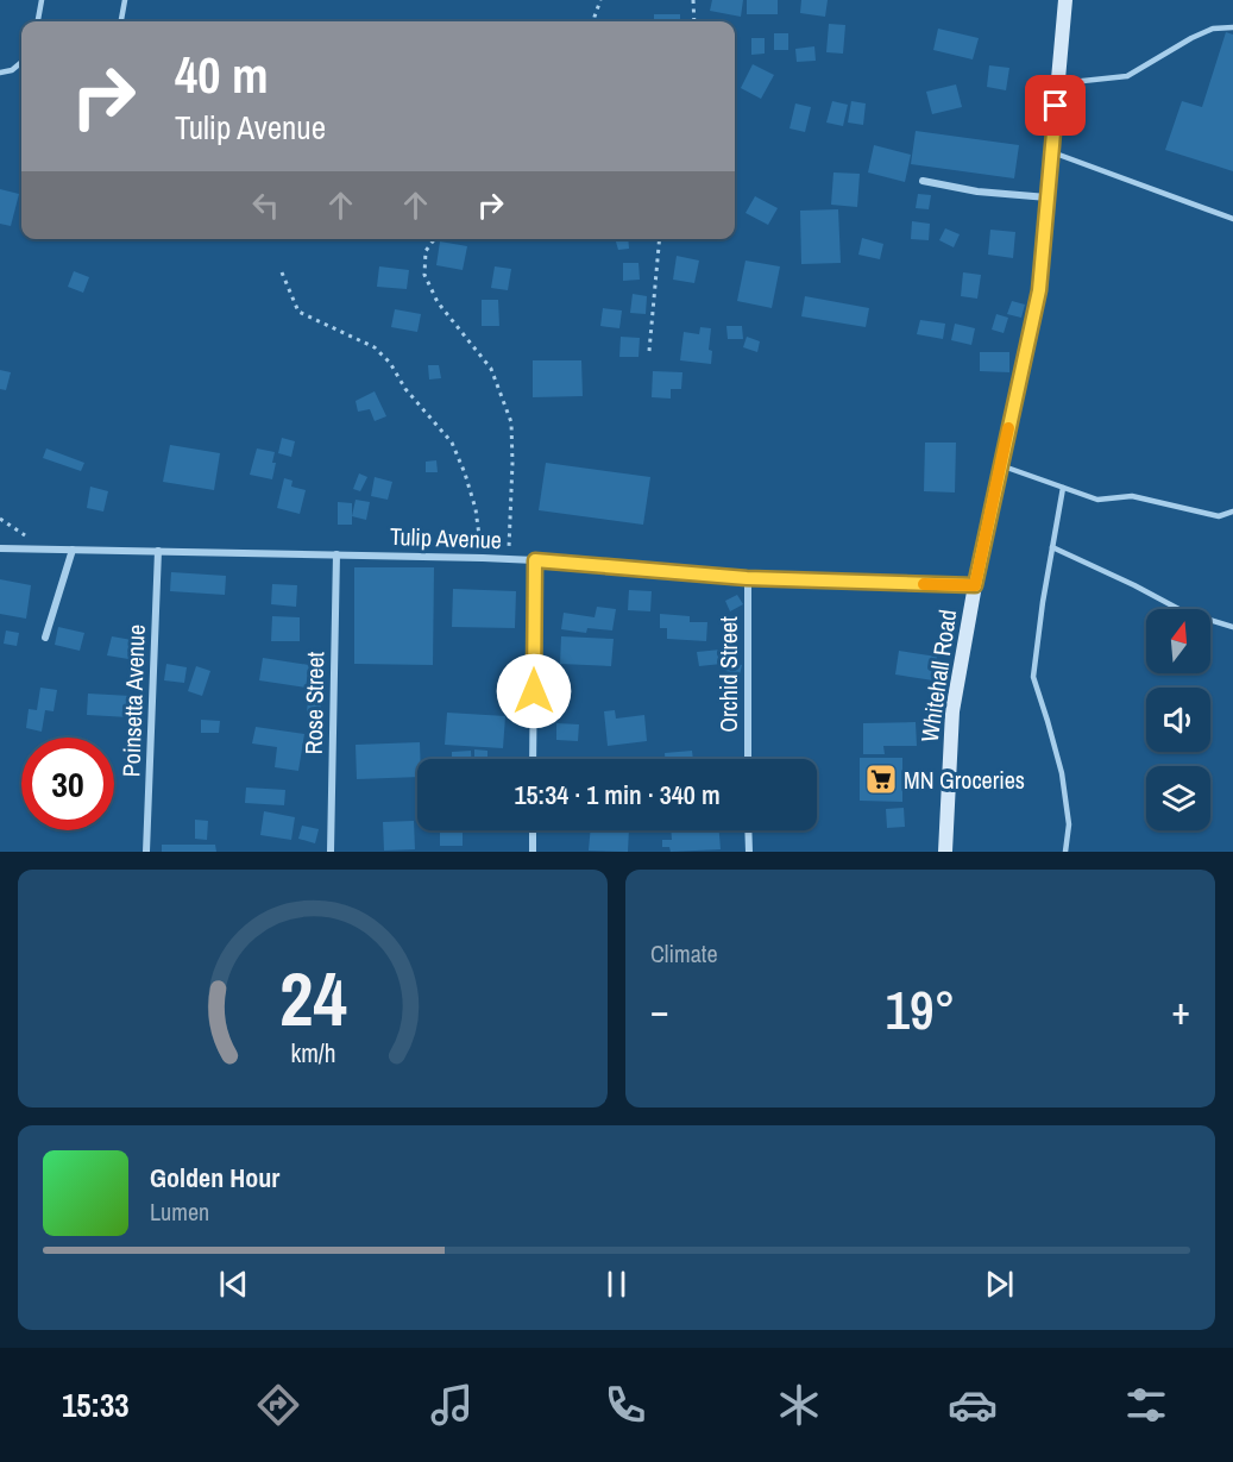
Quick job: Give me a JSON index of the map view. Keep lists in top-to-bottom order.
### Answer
{
  "streets": {
    "main road": ["Whitehall Road"],
    "street": [
      "Tulip Avenue",
      "Orchid Street",
      "Poinsetta Avenue",
      "Rose Street"
    ]
  },
  "crossings": [
    ["Tulip Avenue", "Orchid Street"],
    ["Tulip Avenue", "Whitehall Road"],
    ["Tulip Avenue", "Poinsetta Avenue"],
    ["Tulip Avenue", "Rose Street"]
  ],
  "places": {
    "supermarket": ["MN Groceries"]
  },
  "north": "top",
  "page": {
    "turn": ["40 m", "Tulip Avenue"],
    "limit": "30",
    "trip": "15:34 · 1 min · 340 m",
    "tile": "Climate",
    "heat": ["−", "19°", "+"],
    "song": ["Golden Hour", "Lumen"],
    "tabs": "15:33",
    "gauge": ["24", "km/h"]
  }
}
